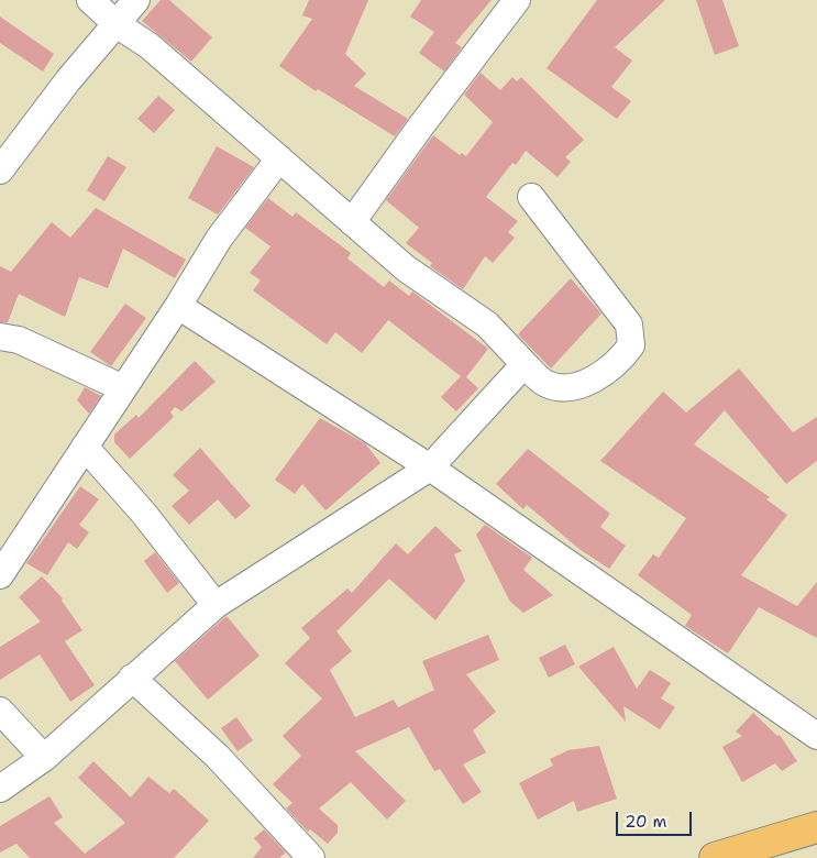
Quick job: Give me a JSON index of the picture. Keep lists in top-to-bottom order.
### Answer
{
  "scale_bar": "20 m"
}
